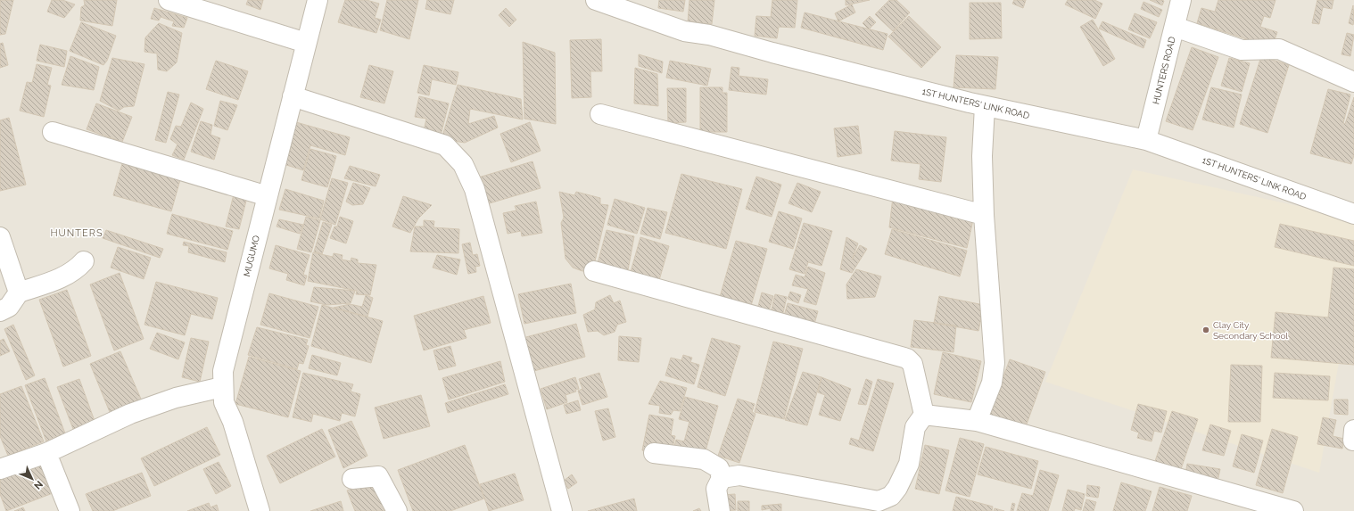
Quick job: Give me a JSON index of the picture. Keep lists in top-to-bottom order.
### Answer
{
  "streets": {
    "street": ["HUNTERS ROAD", "1ST HUNTERS' LINK ROAD", "MUGUMO"]
  },
  "crossings": [
    ["HUNTERS ROAD", "1ST HUNTERS' LINK ROAD"]
  ],
  "districts": ["HUNTERS"],
  "places": ["Clay City Secondary School"],
  "north": "bottom right"
}
